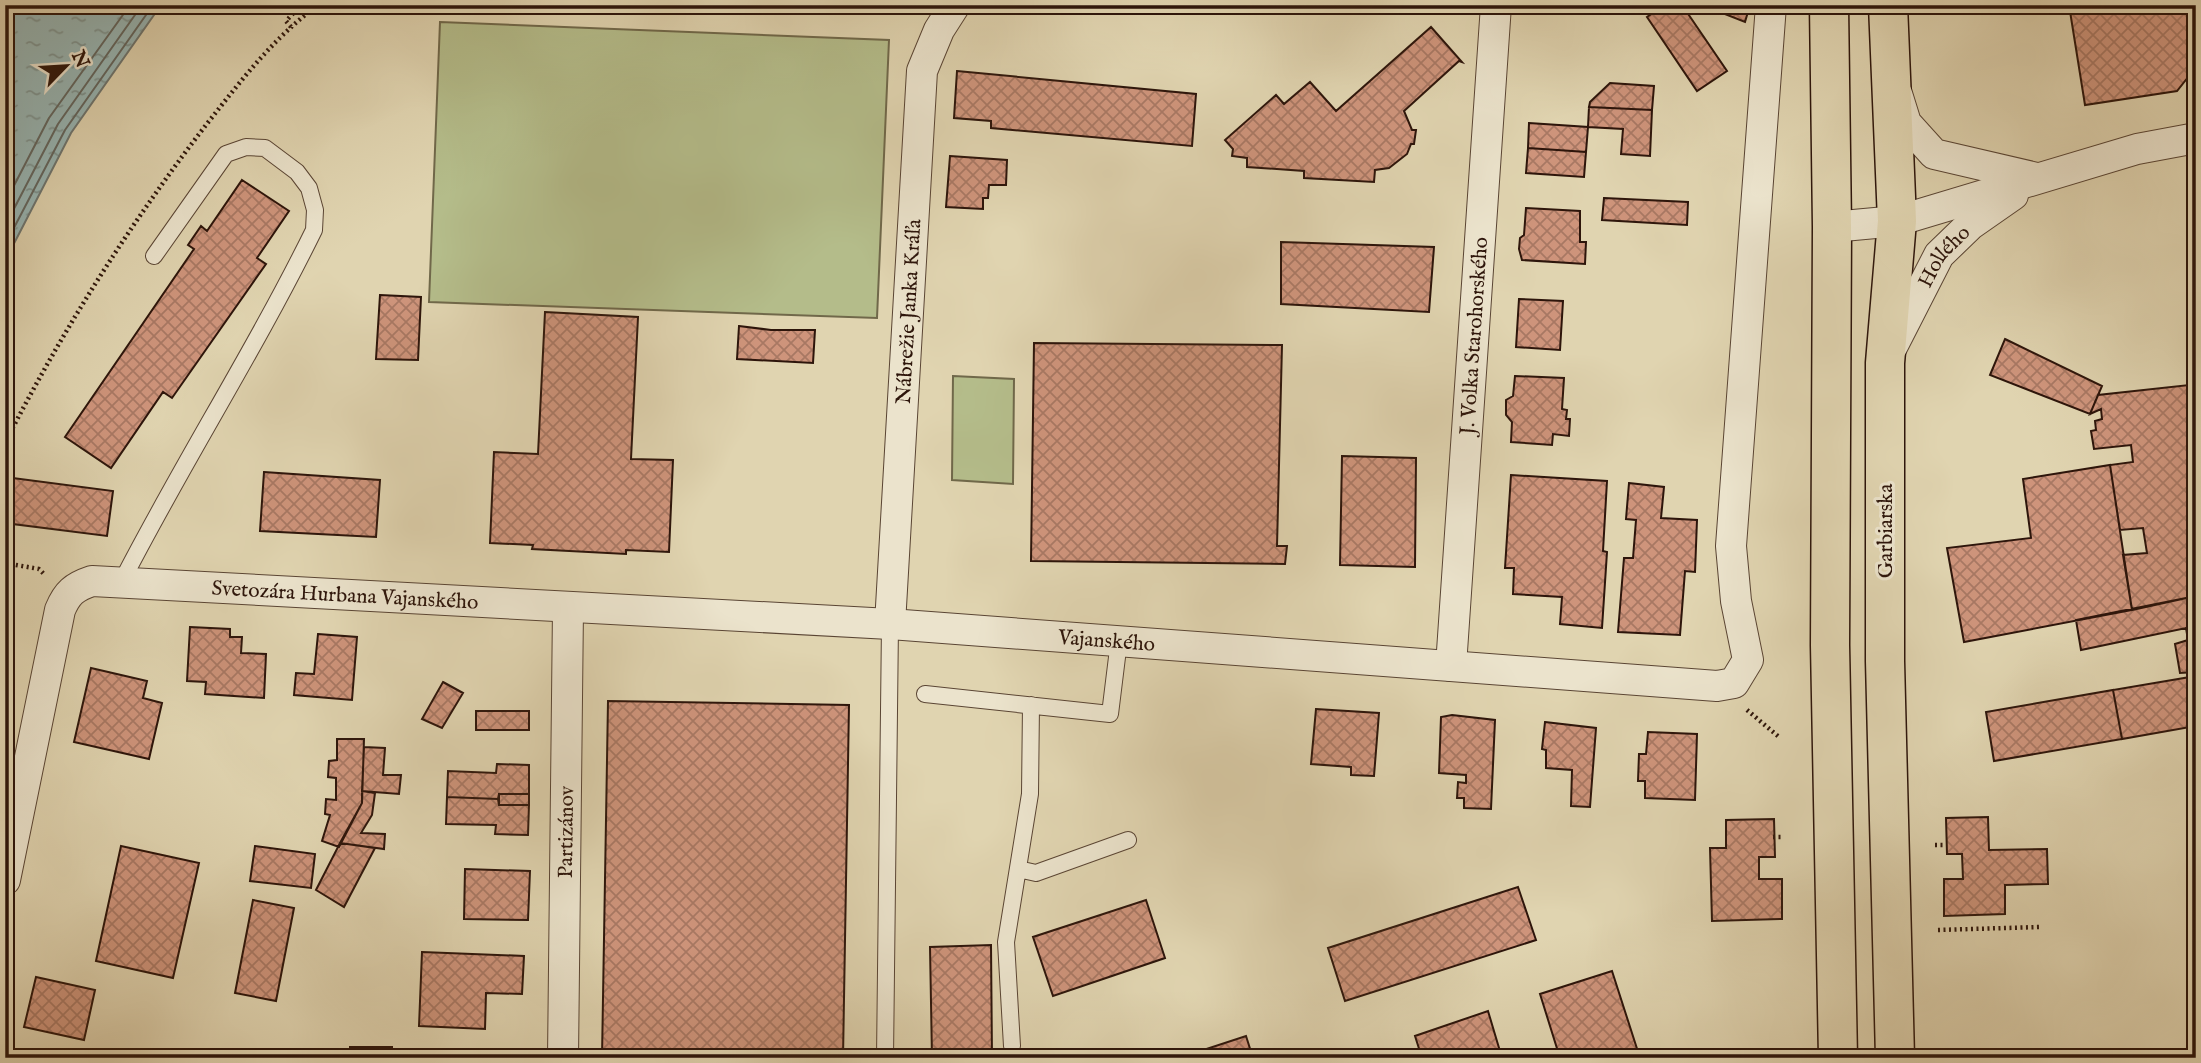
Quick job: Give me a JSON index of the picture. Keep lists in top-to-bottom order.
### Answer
{
  "streets": {
    "main road": ["Garbiarska"],
    "street": [
      "Hollého",
      "Nábrežie Janka Kráľa",
      "J. Volka Starohorského",
      "Svetozára Hurbana Vajanského",
      "Vajanského",
      "Partizánov"
    ]
  },
  "crossings": [
    ["Hollého", "Garbiarska"],
    ["Nábrežie Janka Kráľa", "Vajanského"],
    ["J. Volka Starohorského", "Vajanského"],
    ["Svetozára Hurbana Vajanského", "Vajanského"],
    ["Svetozára Hurbana Vajanského", "Partizánov"],
    ["Vajanského", "Partizánov"]
  ],
  "north": "top right"
}
